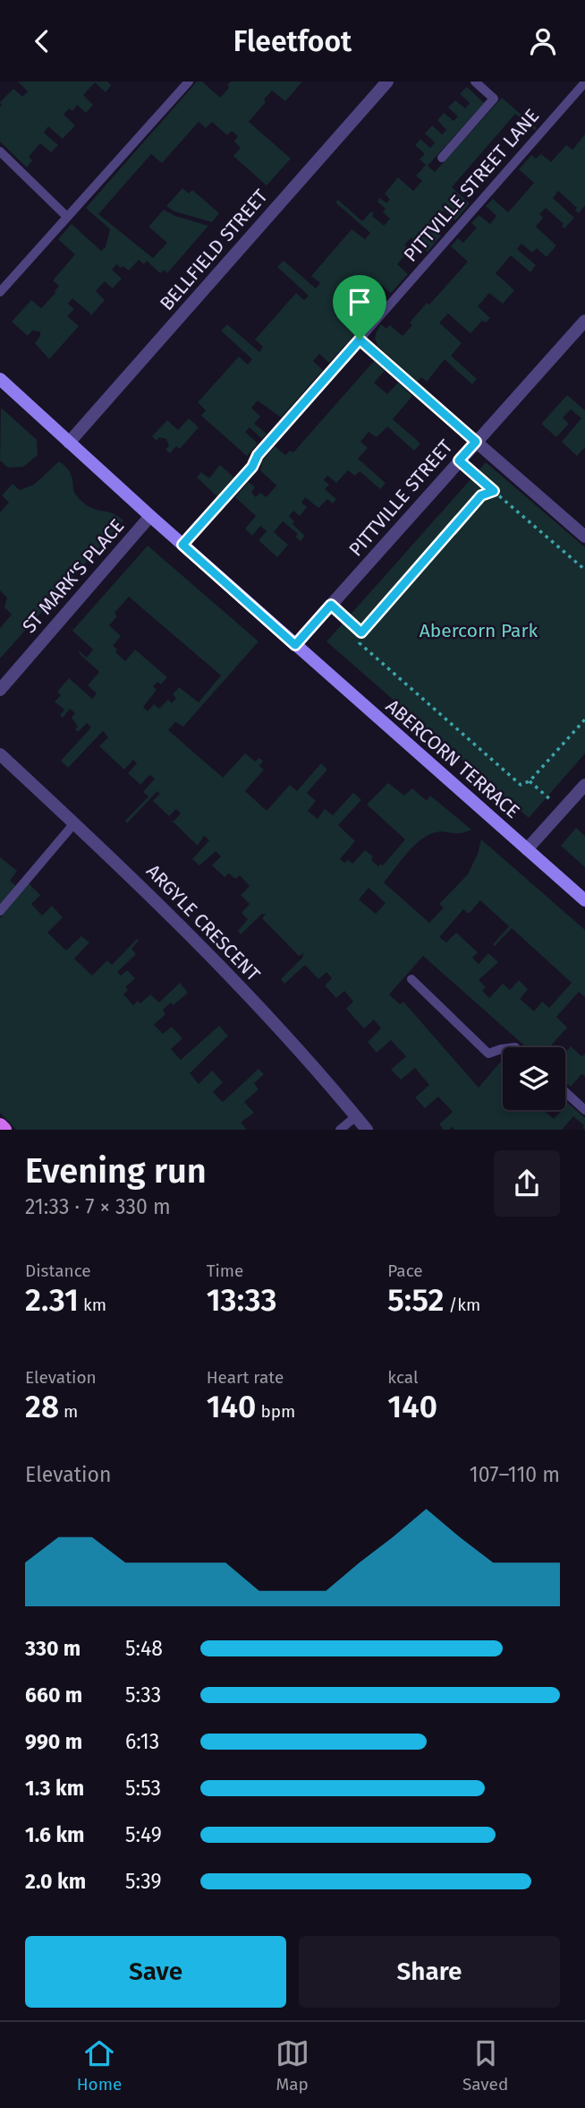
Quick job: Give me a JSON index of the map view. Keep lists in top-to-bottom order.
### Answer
{
  "streets": {
    "main road": ["ABERCORN TERRACE"],
    "street": [
      "BELLFIELD STREET",
      "PITTVILLE STREET",
      "ST MARK'S PLACE",
      "ARGYLE CRESCENT"
    ],
    "lane": ["PITTVILLE STREET LANE"]
  },
  "crossings": [
    ["BELLFIELD STREET", "ABERCORN TERRACE"],
    ["PITTVILLE STREET", "ABERCORN TERRACE"],
    ["ST MARK'S PLACE", "ABERCORN TERRACE"]
  ],
  "parks": ["Abercorn Park"],
  "page": {
    "header": "Fleetfoot",
    "heading": ["Evening run", "21:33 · 7 × 330 m"],
    "stats": [
      ["Distance", "2.31 km"],
      ["Time", "13:33"],
      ["Pace", "5:52 /km"],
      ["Elevation", "28 m"],
      ["Heart rate", "140 bpm"],
      ["kcal", "140"]
    ],
    "chart": ["Elevation", "107–110 m"],
    "list": [
      {
        "name": "330 m",
        "note": "5:48"
      },
      {
        "name": "660 m",
        "note": "5:33"
      },
      {
        "name": "990 m",
        "note": "6:13"
      },
      {
        "name": "1.3 km",
        "note": "5:53"
      },
      {
        "name": "1.6 km",
        "note": "5:49"
      },
      {
        "name": "2.0 km",
        "note": "5:39"
      }
    ],
    "buttons": ["Save", "Share"],
    "tabs": ["Home", "Map", "Saved"]
  }
}
